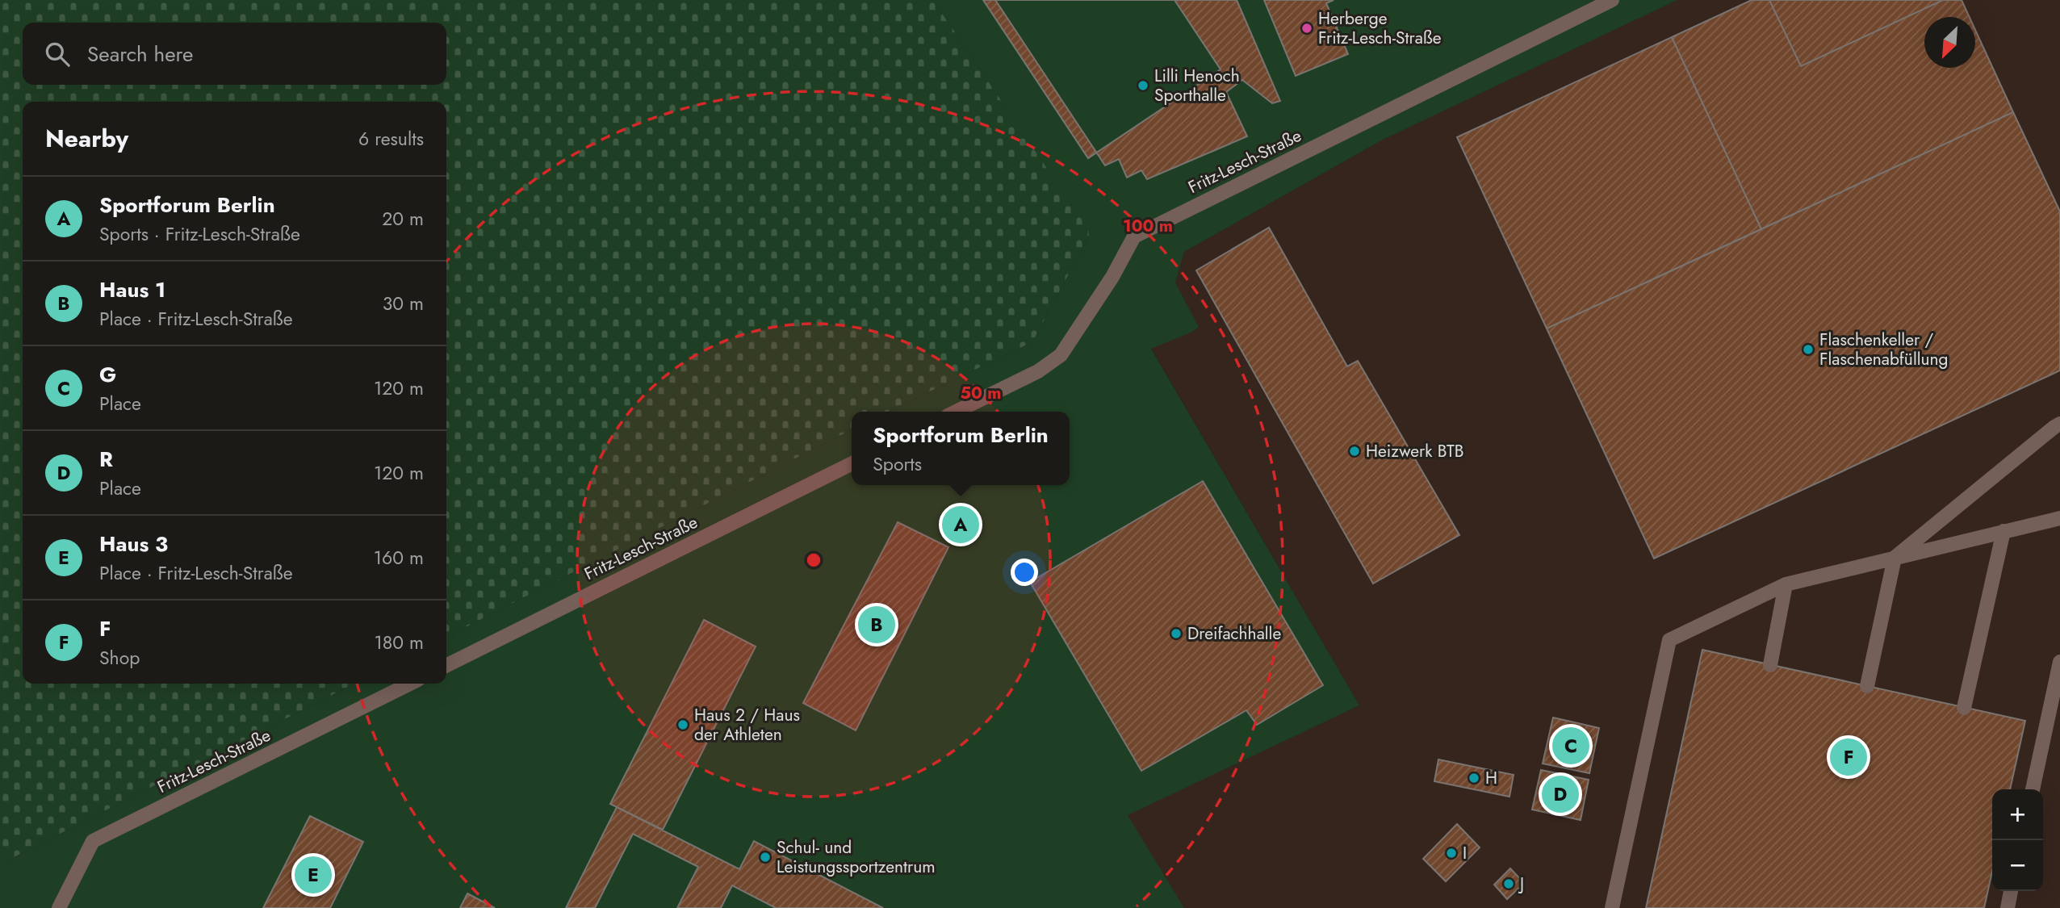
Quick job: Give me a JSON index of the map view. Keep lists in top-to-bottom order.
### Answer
{
  "streets": {
    "street": ["Fritz-Lesch-Straße"]
  },
  "places": [
    "Herberge Fritz-Lesch-Straße",
    "Lilli Henoch Sporthalle",
    "Flaschenkeller / Flaschenabfüllung",
    "Heizwerk BTB",
    "Dreifachhalle",
    "Haus 2 / Haus der Athleten",
    "H",
    "I",
    "Schul- und Leistungssportzentrum",
    "J"
  ],
  "north": "bottom left",
  "page": {
    "search": "Search here",
    "heading": ["Nearby", "6 results"],
    "list": [
      {
        "mark": "A",
        "name": "Sportforum Berlin",
        "note": "Sports · Fritz-Lesch-Straße",
        "value": "20 m"
      },
      {
        "mark": "B",
        "name": "Haus 1",
        "note": "Place · Fritz-Lesch-Straße",
        "value": "30 m"
      },
      {
        "mark": "C",
        "name": "G",
        "note": "Place",
        "value": "120 m"
      },
      {
        "mark": "D",
        "name": "R",
        "note": "Place",
        "value": "120 m"
      },
      {
        "mark": "E",
        "name": "Haus 3",
        "note": "Place · Fritz-Lesch-Straße",
        "value": "160 m"
      },
      {
        "mark": "F",
        "name": "F",
        "note": "Shop",
        "value": "180 m"
      }
    ],
    "popup": ["Sportforum Berlin", "Sports"],
    "pins": [
      "A",
      "B",
      "C",
      "F",
      "D",
      "E"
    ],
    "map_buttons": ["+", "−"]
  },
  "rings": ["100 m", "50 m"]
}
